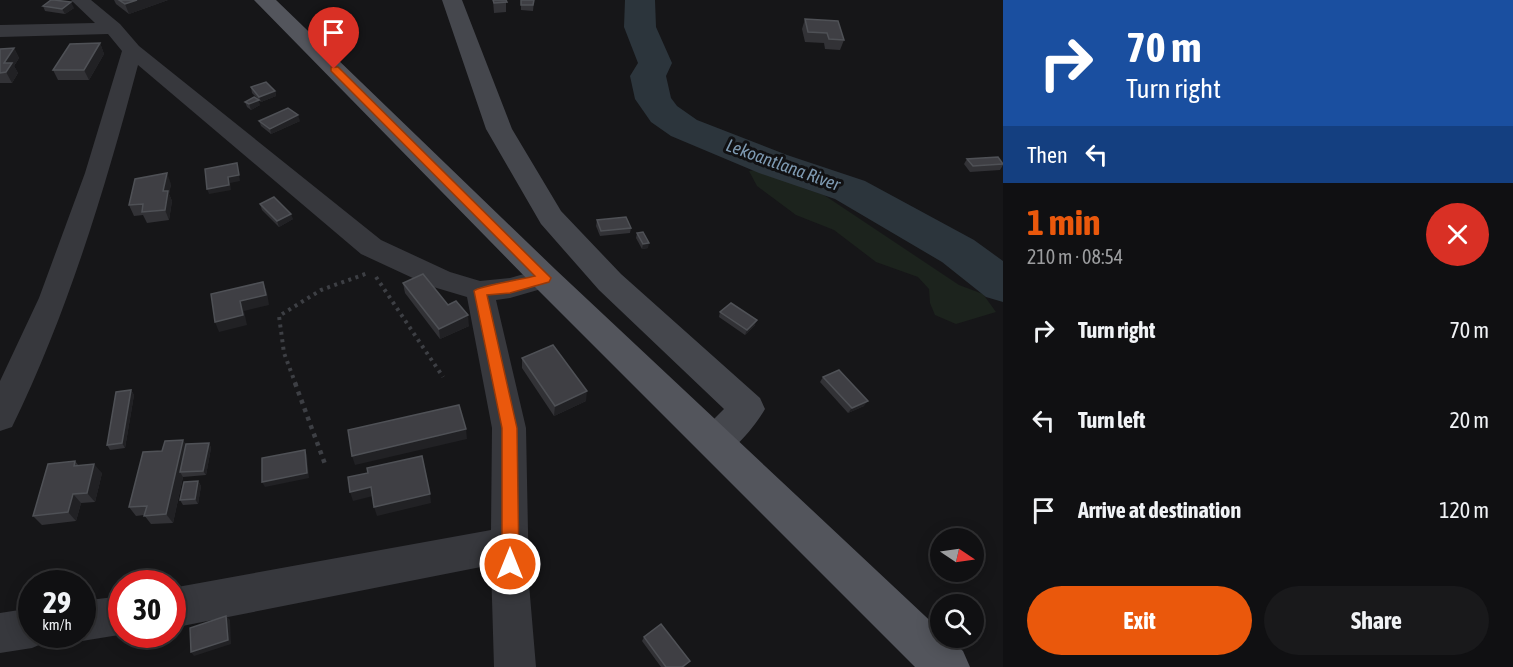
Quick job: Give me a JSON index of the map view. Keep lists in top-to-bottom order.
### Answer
{
  "water": ["Lekoantlana River"],
  "north": "right",
  "page": {
    "turn": ["70 m", "Turn right"],
    "then": "Then",
    "heading": ["1 min", "210 m · 08:54"],
    "list": [
      {
        "name": "Turn right",
        "value": "70 m"
      },
      {
        "name": "Turn left",
        "value": "20 m"
      },
      {
        "name": "Arrive at destination",
        "value": "120 m"
      }
    ],
    "speed": "29 km/h",
    "limit": "30",
    "buttons": ["Exit", "Share"]
  }
}
